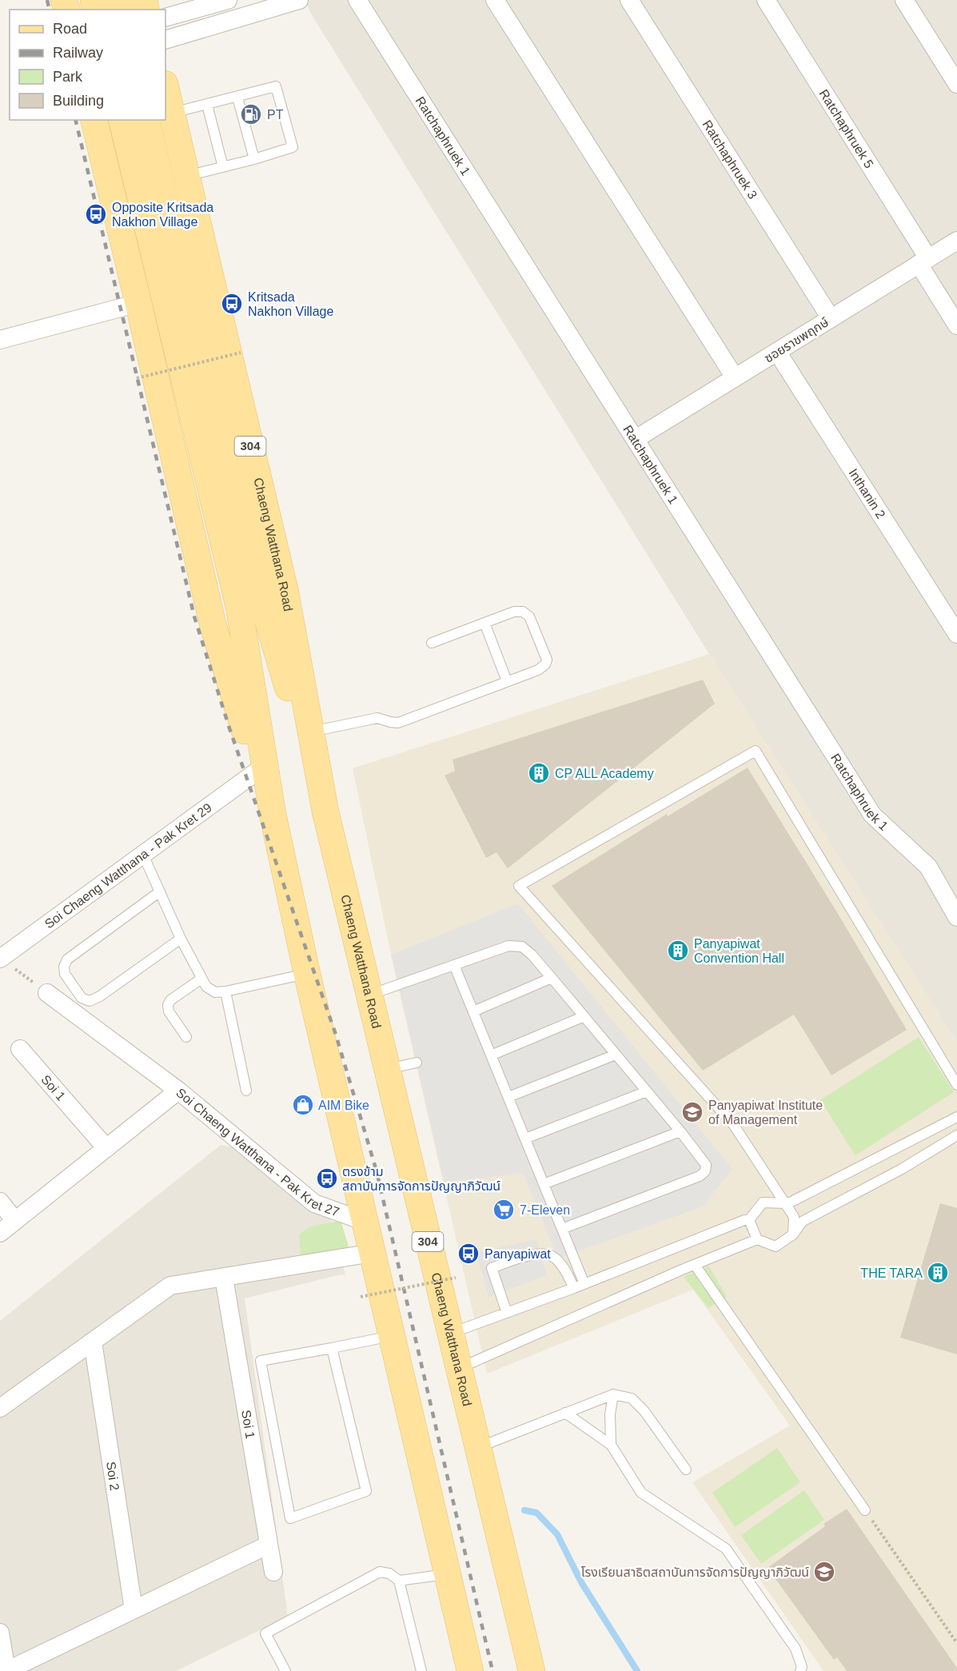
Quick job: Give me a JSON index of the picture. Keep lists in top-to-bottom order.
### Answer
{
  "streets": {
    "main road": ["304", "Chaeng Watthana Road"],
    "street": [
      "Ratchaphruek 5",
      "Ratchaphruek 1",
      "Ratchaphruek 3",
      "ซอยราชพฤกษ์",
      "Inthanin 2",
      "Soi Chaeng Watthana - Pak Kret 29",
      "Soi 1",
      "Soi Chaeng Watthana - Pak Kret 27",
      "Soi 2"
    ]
  },
  "crossings": [
    ["Ratchaphruek 5", "ซอยราชพฤกษ์"],
    ["Ratchaphruek 1", "ซอยราชพฤกษ์"],
    ["Ratchaphruek 3", "ซอยราชพฤกษ์"],
    ["ซอยราชพฤกษ์", "Inthanin 2"],
    ["Chaeng Watthana Road", "Soi Chaeng Watthana - Pak Kret 29"],
    ["Chaeng Watthana Road", "Soi Chaeng Watthana - Pak Kret 27"],
    ["Soi 1", "Soi Chaeng Watthana - Pak Kret 27"]
  ],
  "places": {
    "fuel station": ["PT"],
    "bus stop": [
      "Opposite Kritsada Nakhon Village",
      "Kritsada Nakhon Village",
      "ตรงข้าม สถาบันการจัดการปัญญาภิวัฒน์",
      "Panyapiwat"
    ],
    "building": ["CP ALL Academy", "Panyapiwat Convention Hall", "THE TARA"],
    "shop": ["AIM Bike"],
    "school or university": ["Panyapiwat Institute of Management", "โรงเรียนสาธิตสถาบันการจัดการปัญญาภิวัฒน์"],
    "supermarket": ["7-Eleven"]
  },
  "legend": [
    "Road",
    "Railway",
    "Park",
    "Building"
  ]
}
